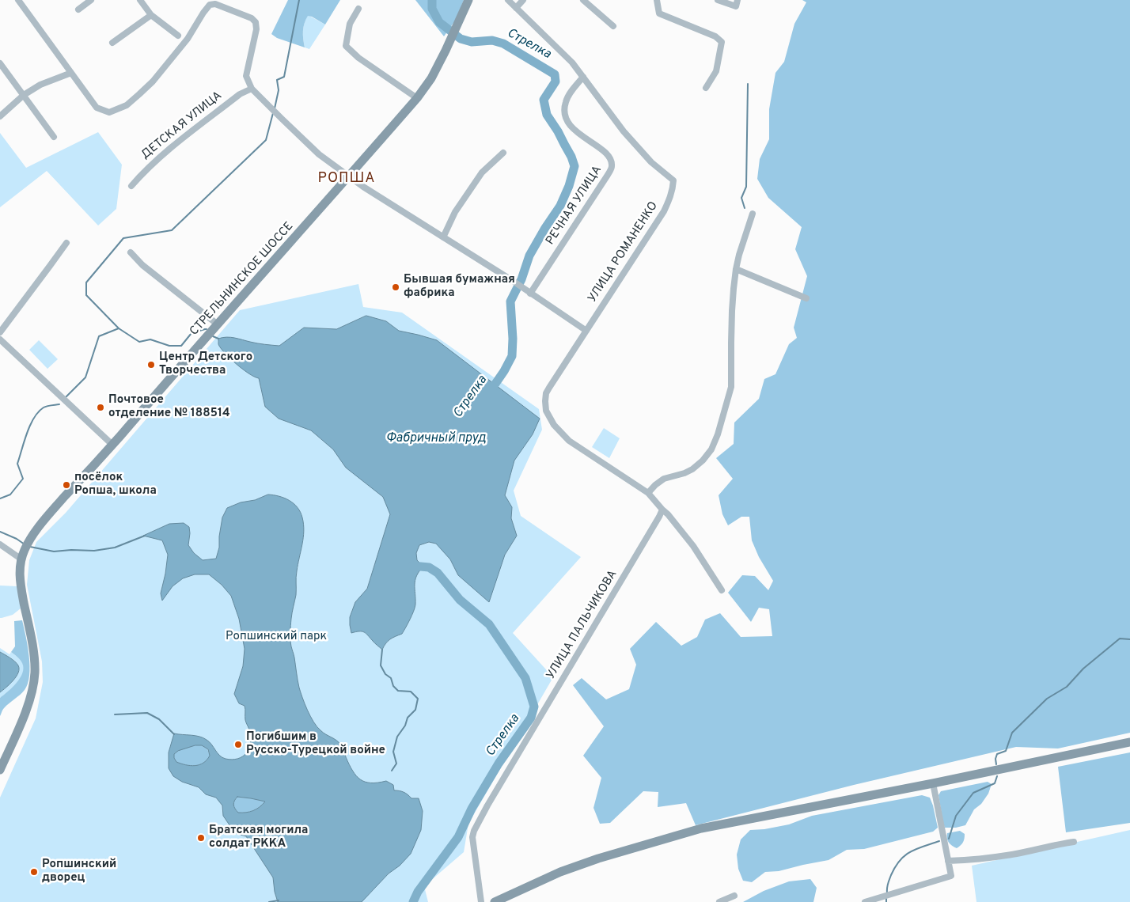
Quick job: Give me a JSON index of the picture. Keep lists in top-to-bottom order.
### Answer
{
  "streets": {
    "main road": ["СТРЕЛЬНИНСКОЕ ШОССЕ"],
    "street": [
      "ДЕТСКАЯ УЛИЦА",
      "РЕЧНАЯ УЛИЦА",
      "УЛИЦА РОМАНЕНКО",
      "УЛИЦА ПАЛЬЧИКОВА"
    ]
  },
  "crossings": [
    ["РЕЧНАЯ УЛИЦА", "УЛИЦА РОМАНЕНКО"]
  ],
  "districts": ["РОПША"],
  "water": ["Стрелка", "Фабричный пруд"],
  "parks": ["Ропшинский парк"],
  "places": [
    "Бывшая бумажная фабрика",
    "Центр Детского Творчества",
    "Почтовое отделение № 188514",
    "посёлок Ропша, школа",
    "Погибшим в Русско-Турецкой войне",
    "Братская могила солдат РККА",
    "Ропшинский дворец"
  ]
}
